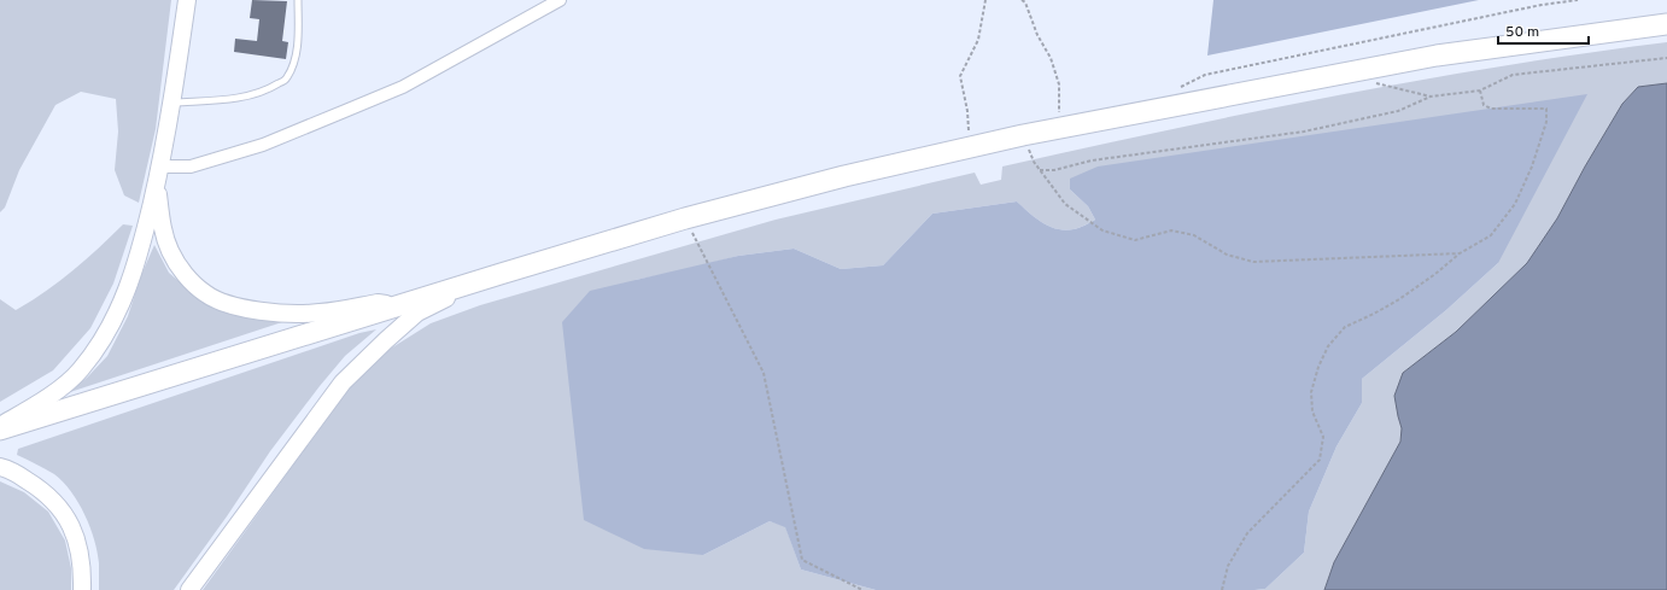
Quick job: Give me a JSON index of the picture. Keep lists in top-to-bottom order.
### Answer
{
  "scale_bar": "50 m"
}
